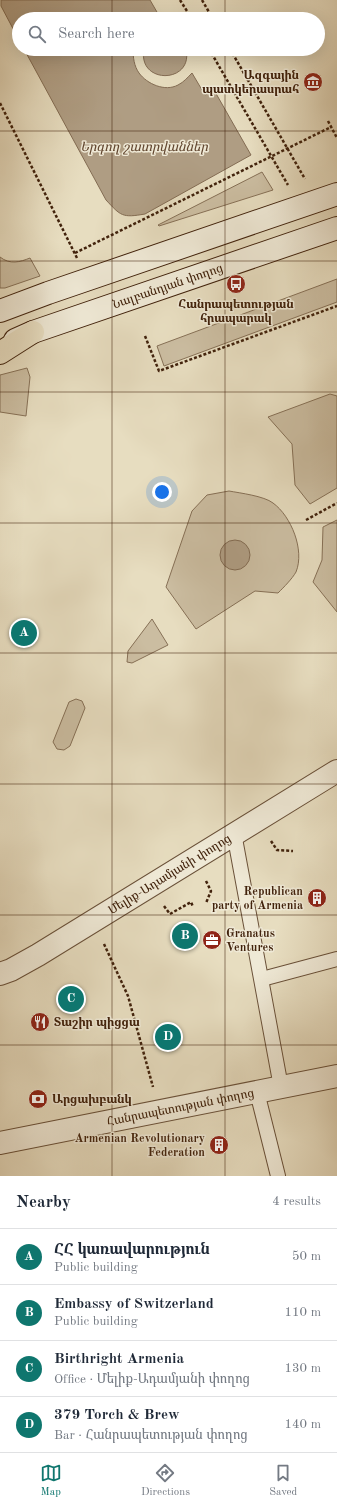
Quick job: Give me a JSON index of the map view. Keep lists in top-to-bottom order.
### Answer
{
  "streets": {
    "street": ["Նալբանդյան փողոց", "Մելիք-Ադամյանի փողոց", "Հանրապետության փողոց"]
  },
  "water": ["Երգող շատրվաններ"],
  "places": {
    "museum": ["Ազգային պատկերասրահ"],
    "bus stop": ["Հանրապետության հրապարակ"],
    "building": ["Republican party of Armenia", "Armenian Revolutionary Federation"],
    "office": ["Granatus Ventures"],
    "restaurant": ["Տաշիր պիցցա"],
    "bank": ["Արցախբանկ"]
  },
  "page": {
    "search": "Search here",
    "pins": [
      "A",
      "B",
      "C",
      "D"
    ],
    "heading": ["Nearby", "4 results"],
    "list": [
      {
        "mark": "A",
        "name": "ՀՀ կառավարություն",
        "note": "Public building",
        "value": "50 m"
      },
      {
        "mark": "B",
        "name": "Embassy of Switzerland",
        "note": "Public building",
        "value": "110 m"
      },
      {
        "mark": "C",
        "name": "Birthright Armenia",
        "note": "Office · Մելիք-Ադամյանի փողոց",
        "value": "130 m"
      },
      {
        "mark": "D",
        "name": "379 Torch & Brew",
        "note": "Bar · Հանրապետության փողոց",
        "value": "140 m"
      }
    ],
    "nav": ["Map", "Directions", "Saved"]
  }
}
